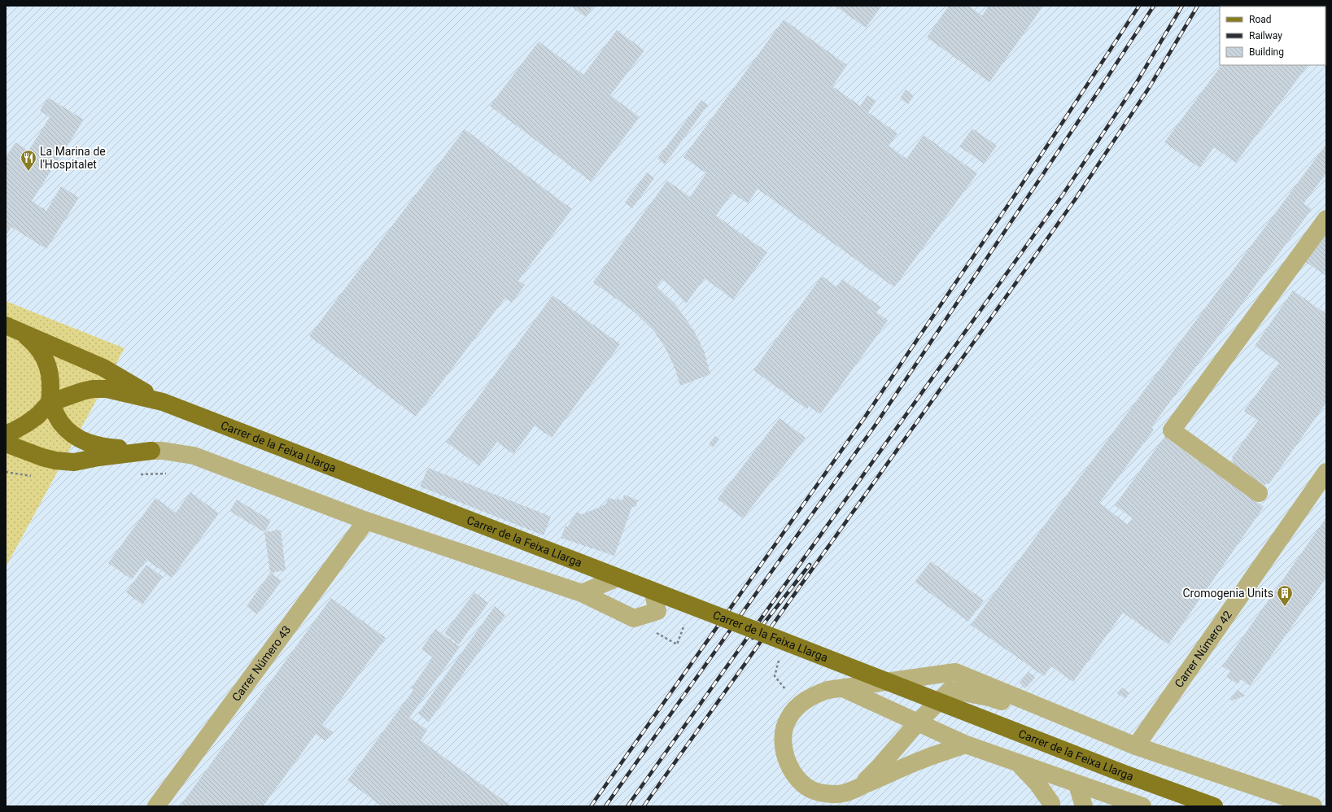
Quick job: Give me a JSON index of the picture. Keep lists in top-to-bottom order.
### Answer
{
  "streets": {
    "main road": ["Carrer de la Feixa Llarga"],
    "street": ["Carrer Número 42", "Carrer Número 43"]
  },
  "crossings": [
    ["Carrer de la Feixa Llarga", "Carrer Número 42"]
  ],
  "places": {
    "restaurant": ["La Marina de l'Hospitalet"],
    "building": ["Cromogenia Units"]
  },
  "legend": ["Road", "Railway", "Building"]
}
